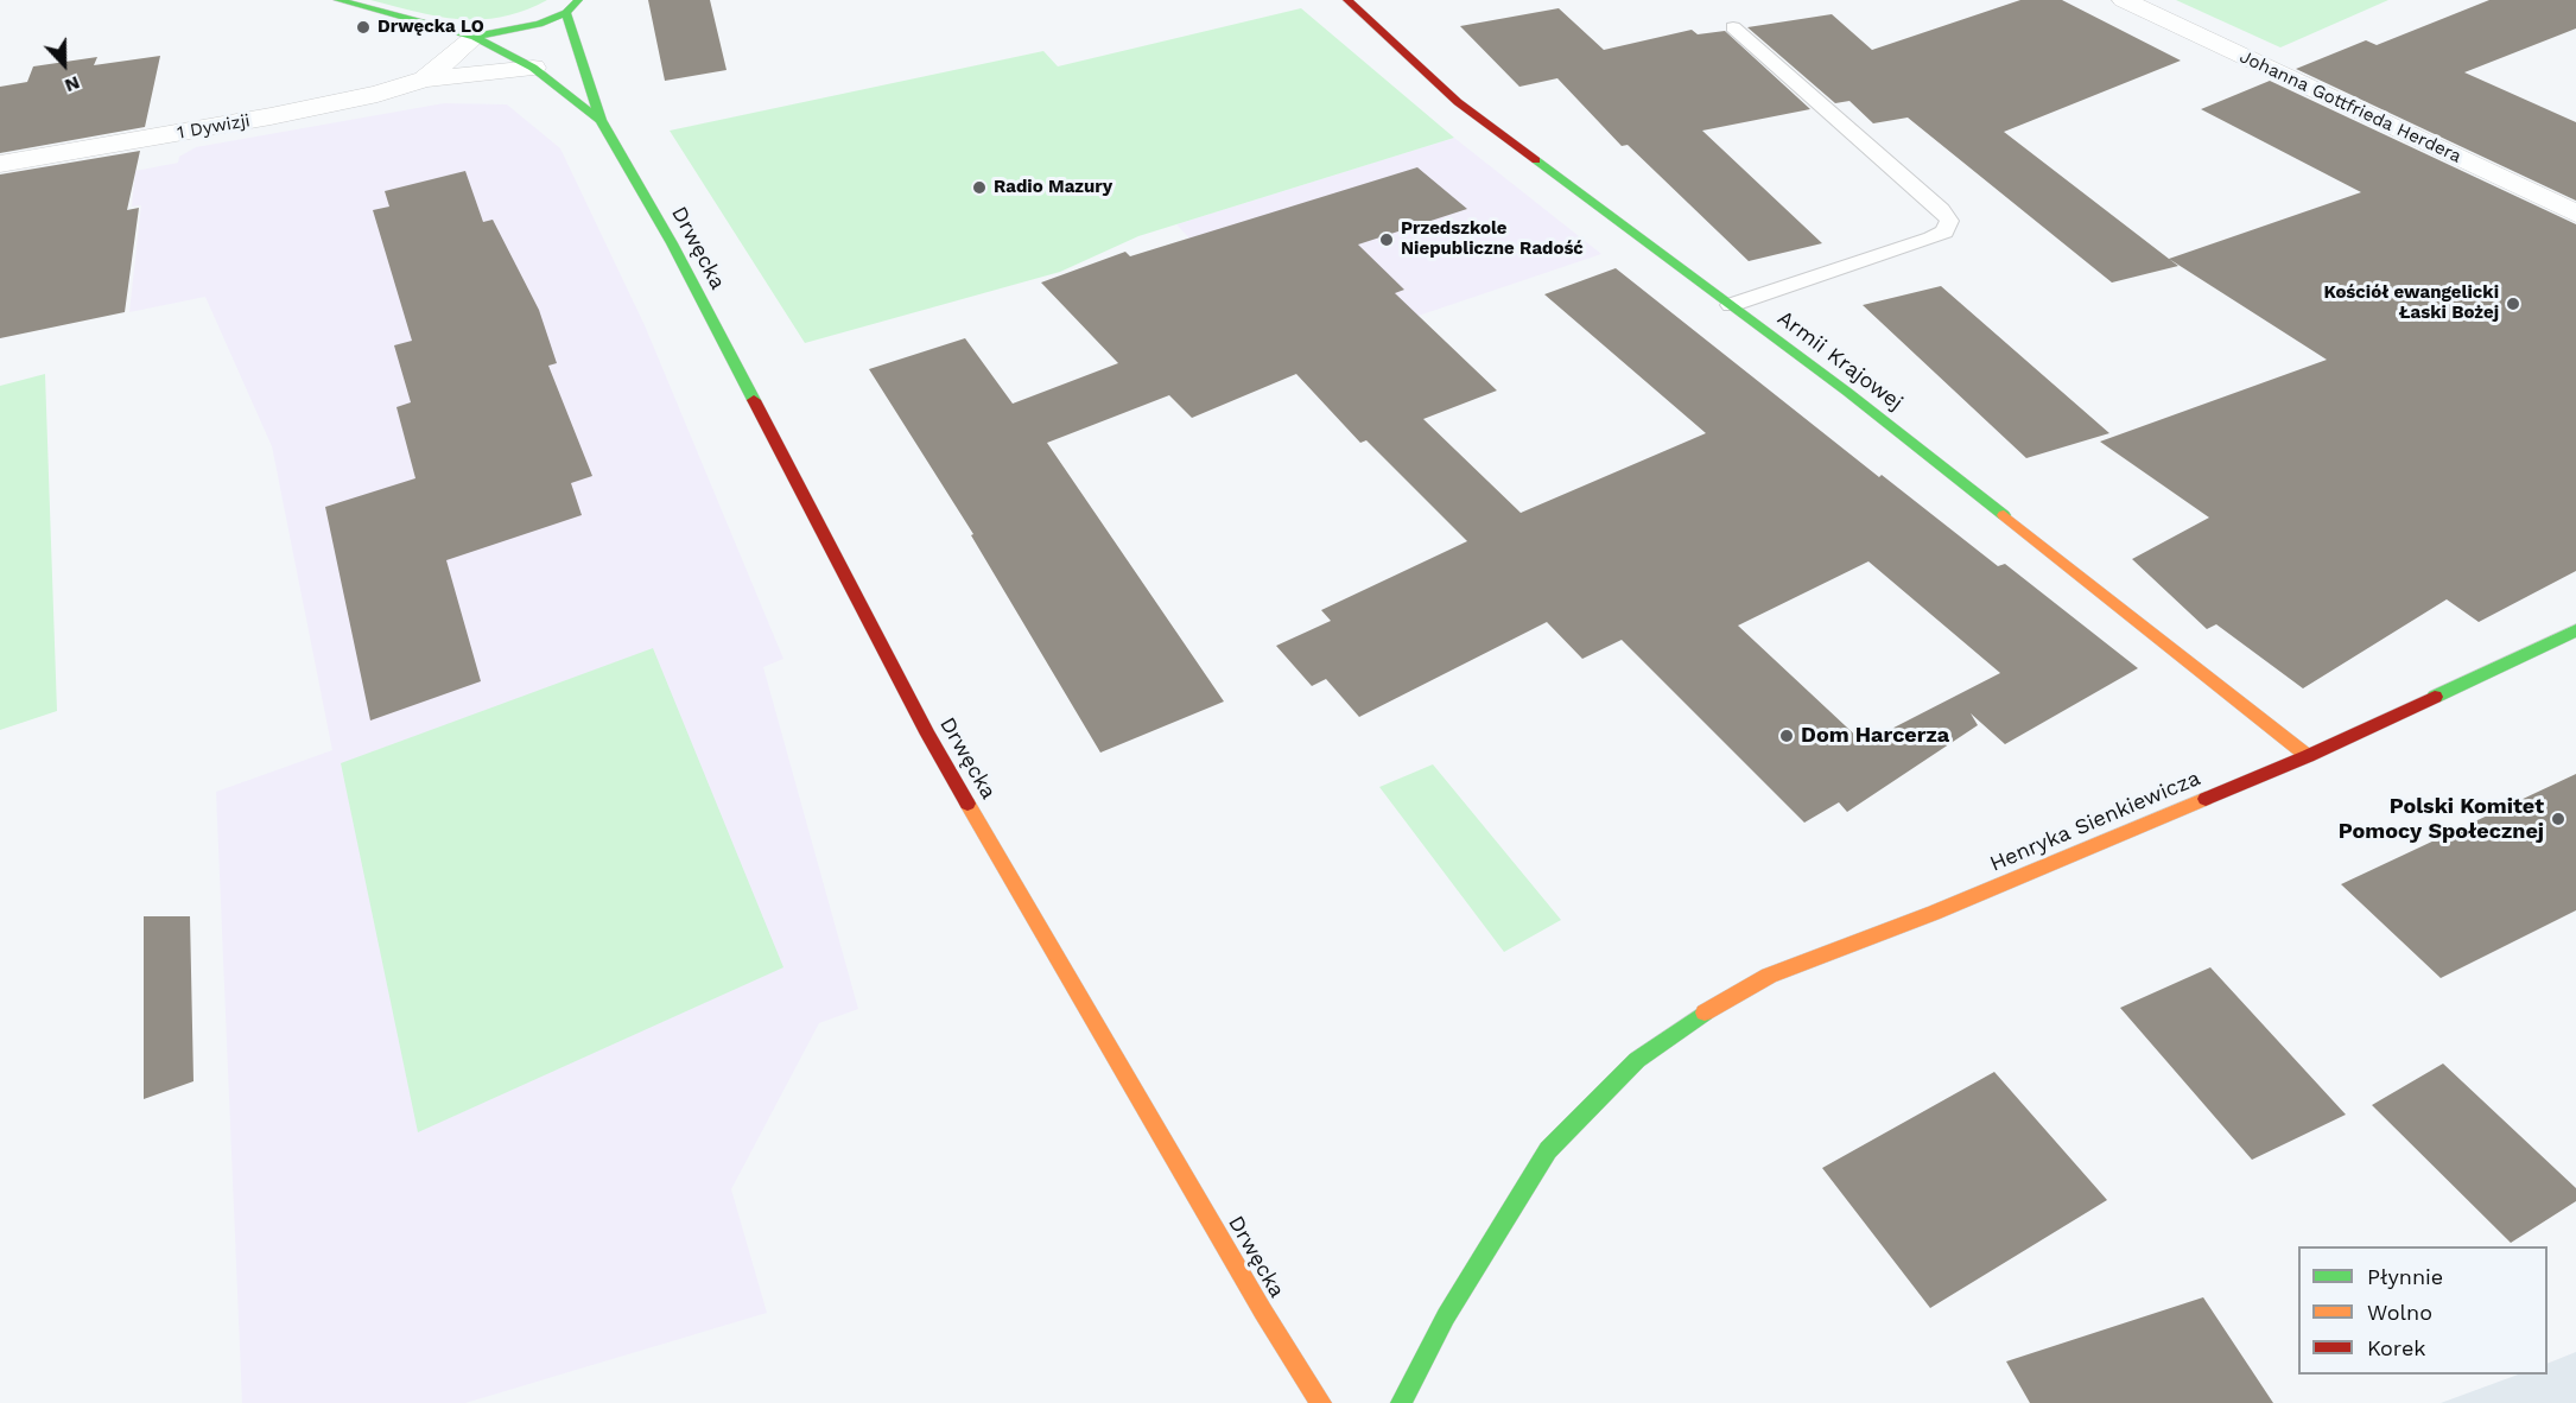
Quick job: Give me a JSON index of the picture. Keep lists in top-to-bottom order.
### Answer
{
  "streets": {
    "street": [
      "Johanna Gottfrieda Herdera",
      "1 Dywizji",
      "Drwęcka",
      "Armii Krajowej",
      "Henryka Sienkiewicza"
    ]
  },
  "crossings": [
    ["1 Dywizji", "Drwęcka"],
    ["Armii Krajowej", "Henryka Sienkiewicza"]
  ],
  "places": [
    "Drwęcka LO",
    "Radio Mazury",
    "Przedszkole Niepubliczne Radość",
    "Kościół ewangelicki Łaski Bożej",
    "Dom Harcerza",
    "Polski Komitet Pomocy Społecznej"
  ],
  "legend": ["Płynnie", "Wolno", "Korek"],
  "north": "bottom"
}
